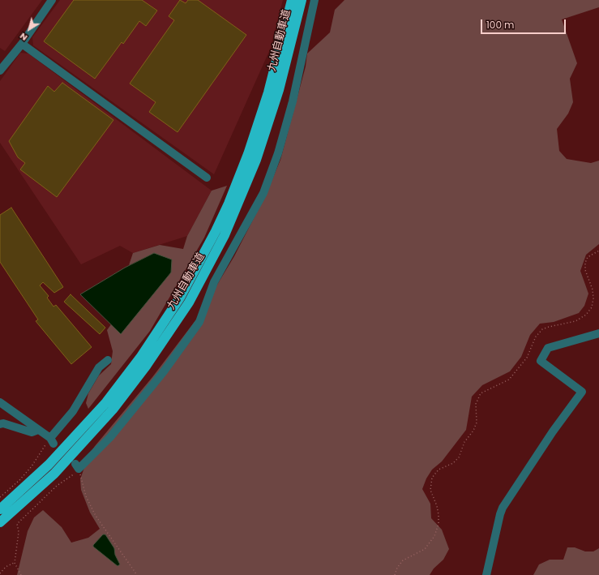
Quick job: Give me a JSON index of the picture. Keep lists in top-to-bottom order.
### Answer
{
  "streets": {
    "highway": ["九州自動車道"]
  },
  "scale_bar": "100 m",
  "north": "bottom left"
}
